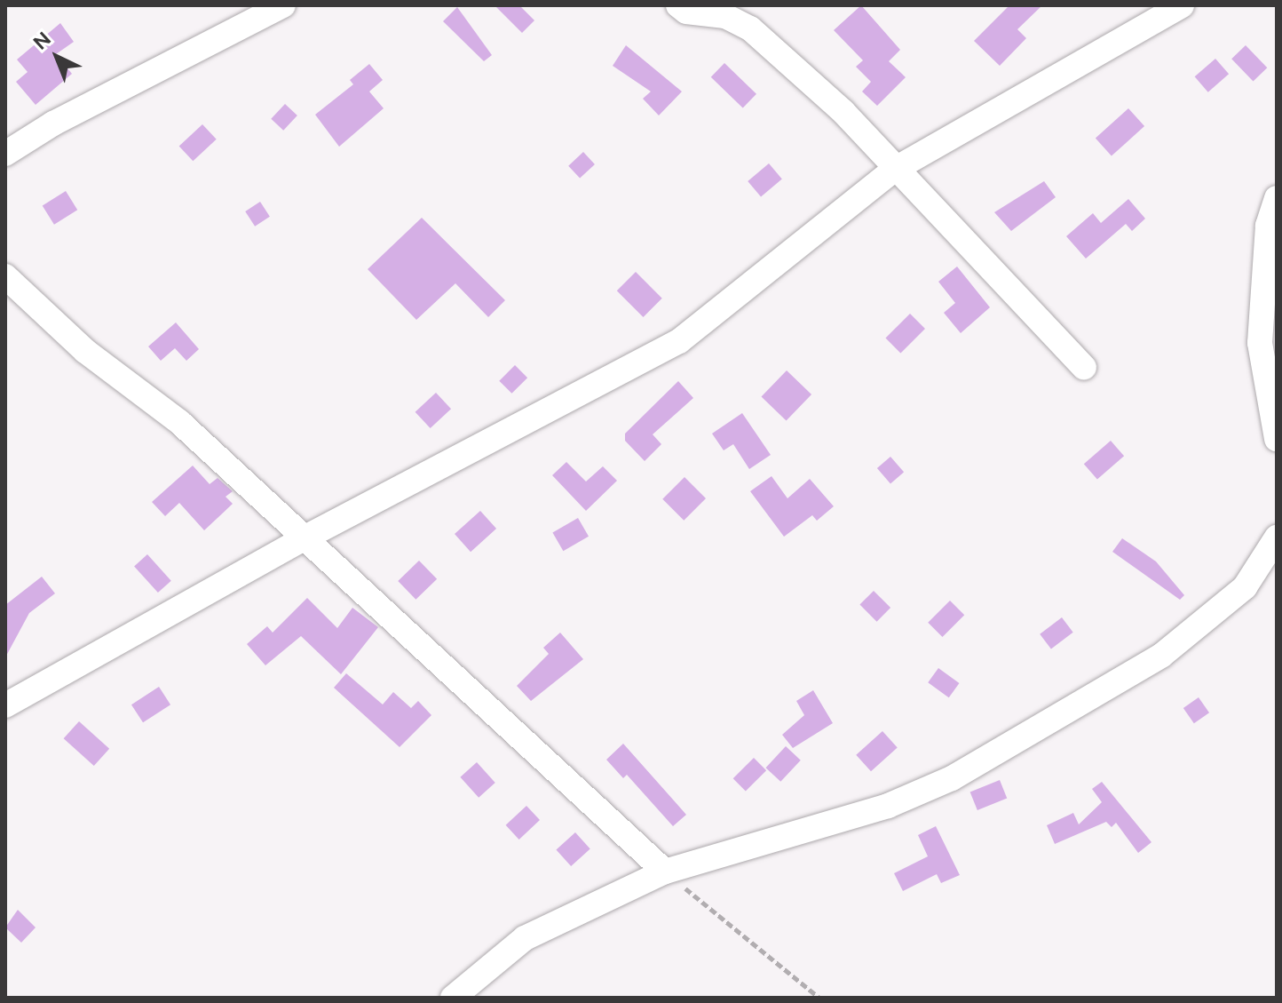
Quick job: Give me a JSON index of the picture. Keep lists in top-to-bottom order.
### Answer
{
  "north": "top left"
}
